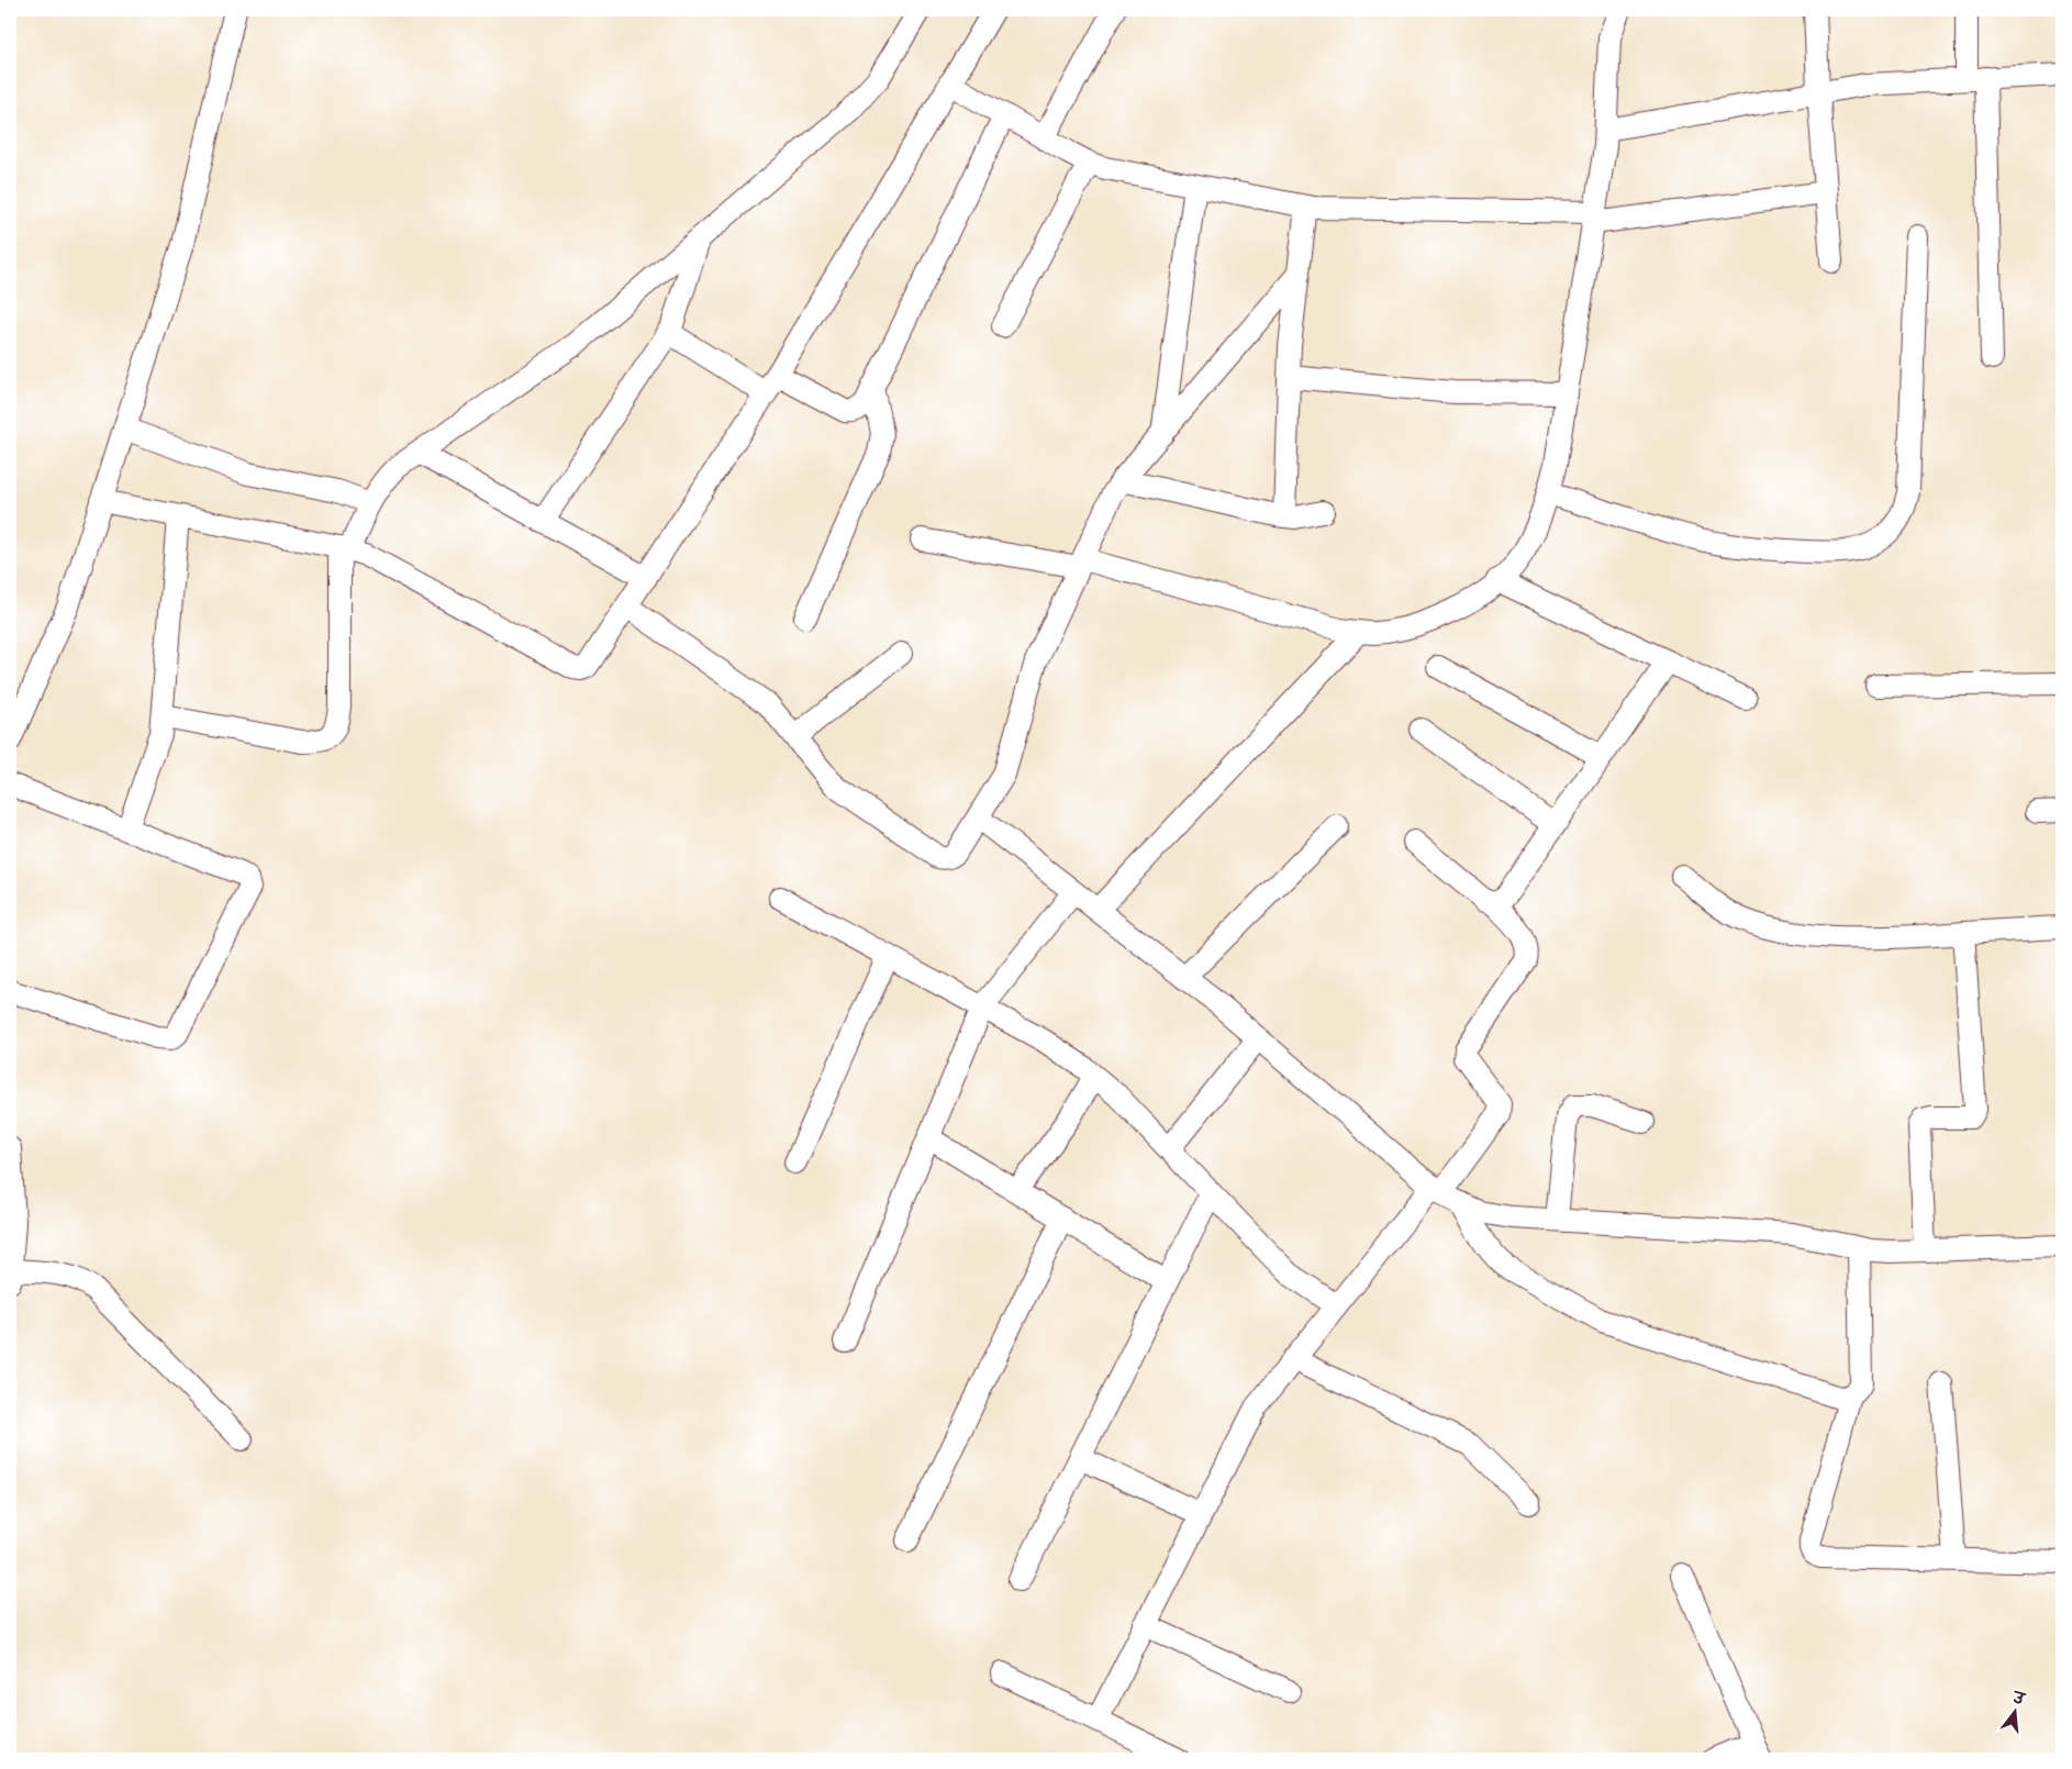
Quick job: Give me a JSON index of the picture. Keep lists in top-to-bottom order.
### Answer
{
  "north": "top"
}
